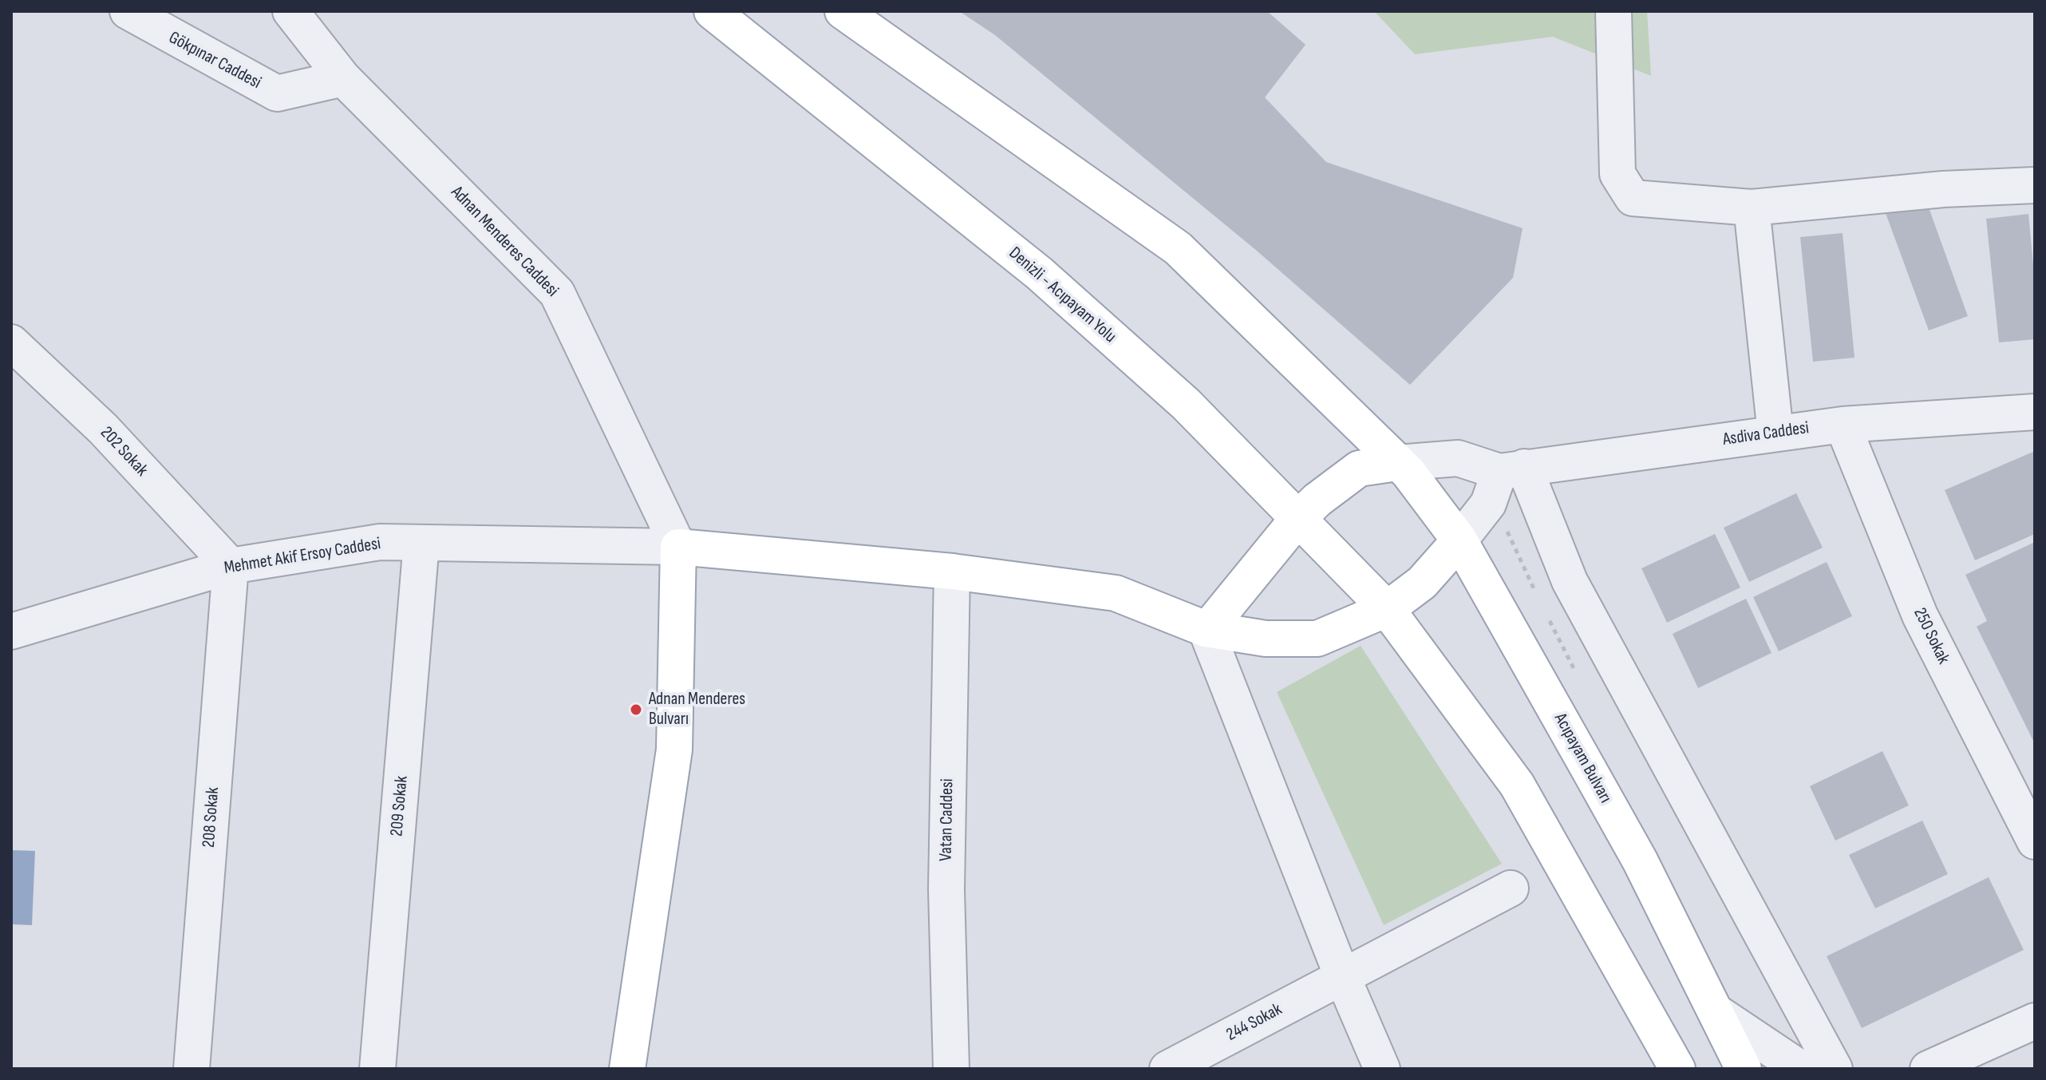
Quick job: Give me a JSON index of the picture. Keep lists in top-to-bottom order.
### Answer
{
  "streets": {
    "main road": ["Denizli - Acıpayam Yolu", "Acıpayam Bulvarı"],
    "street": [
      "Gökpınar Caddesi",
      "Adnan Menderes Caddesi",
      "Asdiva Caddesi",
      "202 Sokak",
      "Mehmet Akif Ersoy Caddesi",
      "250 Sokak",
      "209 Sokak",
      "208 Sokak",
      "Vatan Caddesi",
      "244 Sokak"
    ]
  },
  "crossings": [
    ["Gökpınar Caddesi", "Adnan Menderes Caddesi"],
    ["Adnan Menderes Caddesi", "Mehmet Akif Ersoy Caddesi"],
    ["Asdiva Caddesi", "250 Sokak"],
    ["Asdiva Caddesi", "Acıpayam Bulvarı"],
    ["202 Sokak", "Mehmet Akif Ersoy Caddesi"],
    ["202 Sokak", "208 Sokak"],
    ["Mehmet Akif Ersoy Caddesi", "209 Sokak"],
    ["Mehmet Akif Ersoy Caddesi", "208 Sokak"]
  ],
  "places": ["Adnan Menderes Bulvarı"]
}
